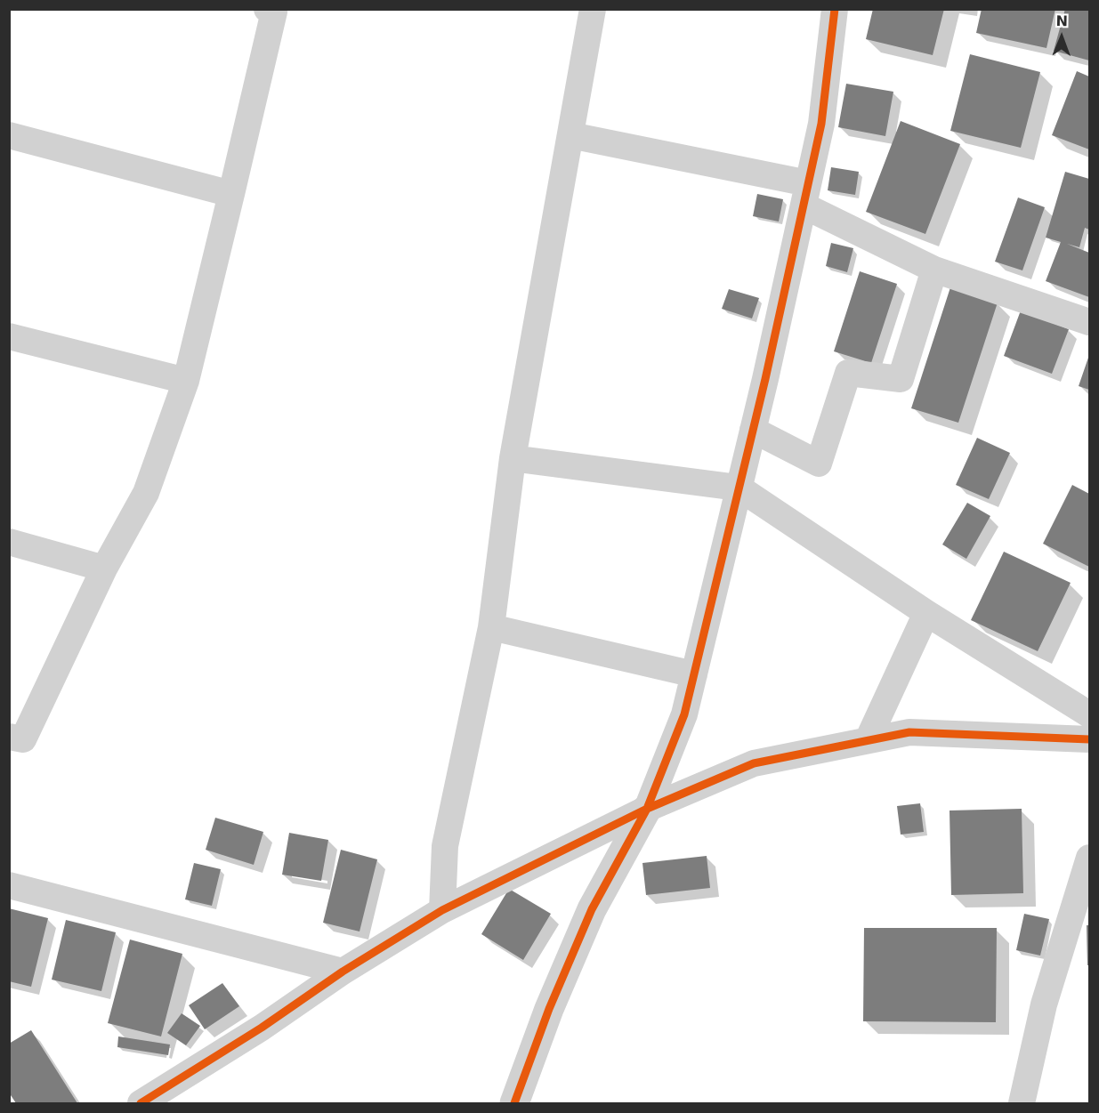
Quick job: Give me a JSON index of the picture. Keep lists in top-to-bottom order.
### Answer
{
  "north": "top"
}
